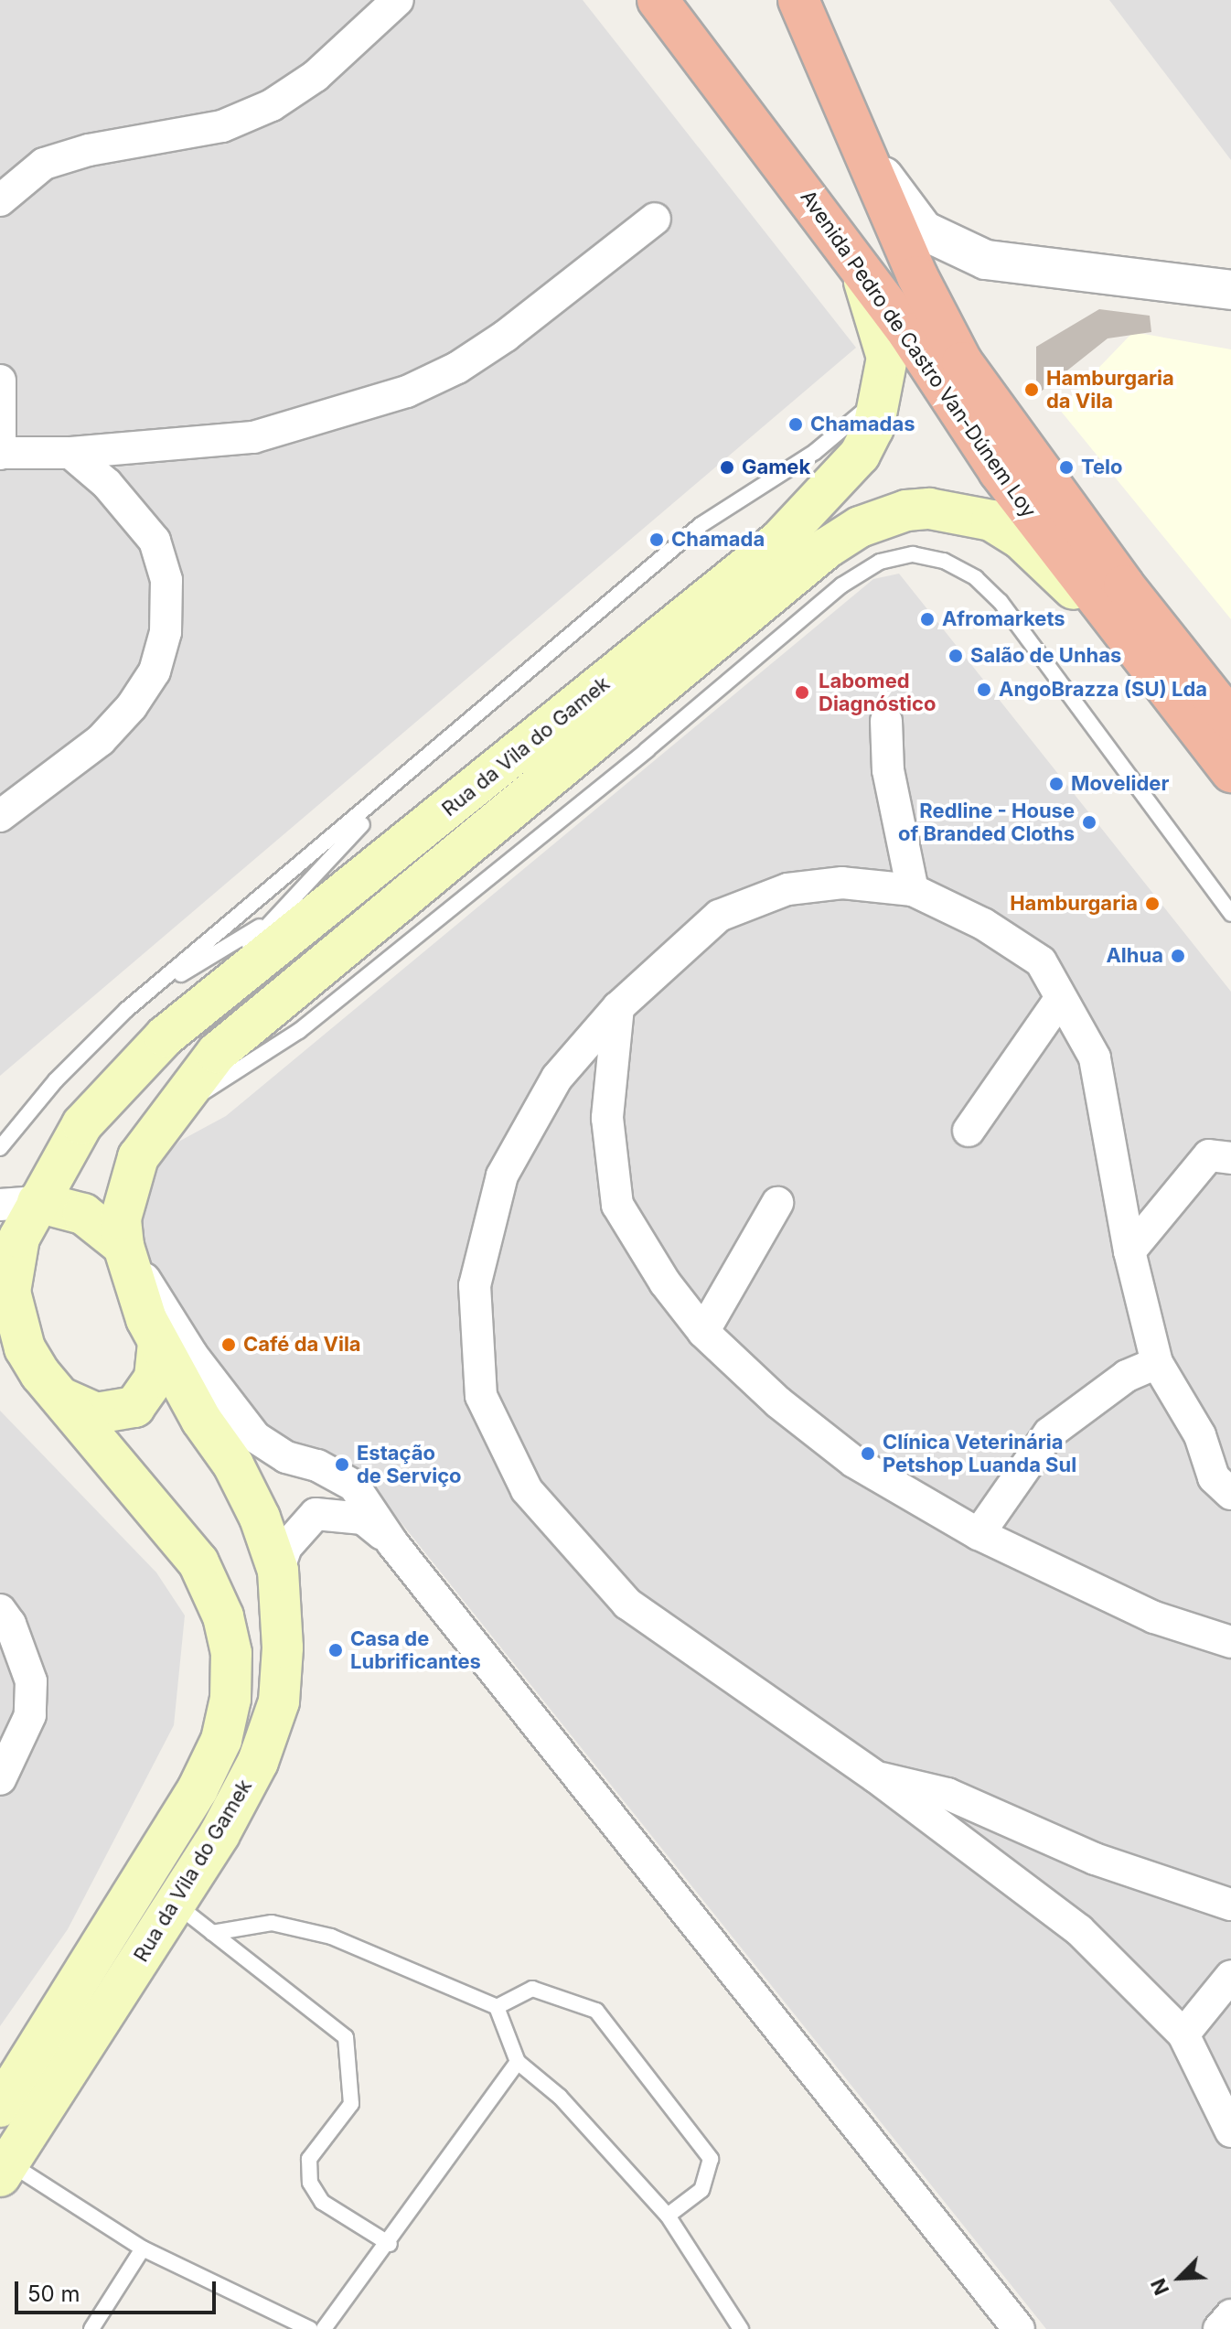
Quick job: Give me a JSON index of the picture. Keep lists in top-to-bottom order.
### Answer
{
  "streets": {
    "highway": ["Avenida Pedro de Castro Van-Dúnem Loy"],
    "main road": ["Rua da Vila do Gamek"]
  },
  "crossings": [
    ["Avenida Pedro de Castro Van-Dúnem Loy", "Rua da Vila do Gamek"]
  ],
  "places": [
    "Hamburgaria da Vila",
    "Chamadas",
    "Gamek",
    "Telo",
    "Chamada",
    "Afromarkets",
    "Salão de Unhas",
    "AngoBrazza (SU) Lda",
    "Labomed Diagnóstico",
    "Movelider",
    "Redline - House of Branded Cloths",
    "Hamburgaria",
    "Alhua",
    "Café da Vila",
    "Clínica Veterinária Petshop Luanda Sul",
    "Estação de Serviço",
    "Casa de Lubrificantes"
  ],
  "scale_bar": "50 m",
  "north": "bottom left"
}
